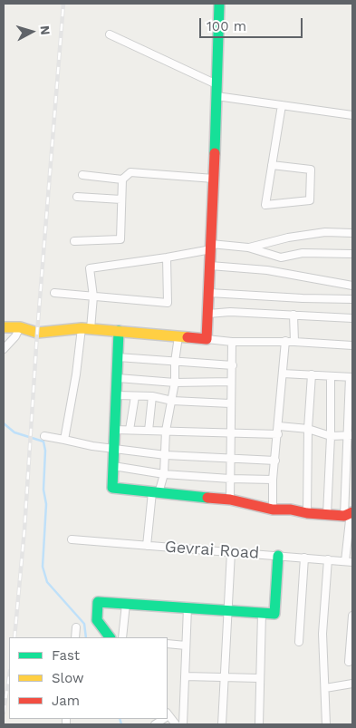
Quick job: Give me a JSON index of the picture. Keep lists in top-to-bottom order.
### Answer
{
  "streets": {
    "street": ["Gevrai Road"]
  },
  "legend": ["Fast", "Slow", "Jam"],
  "scale_bar": "100 m",
  "north": "right"
}
